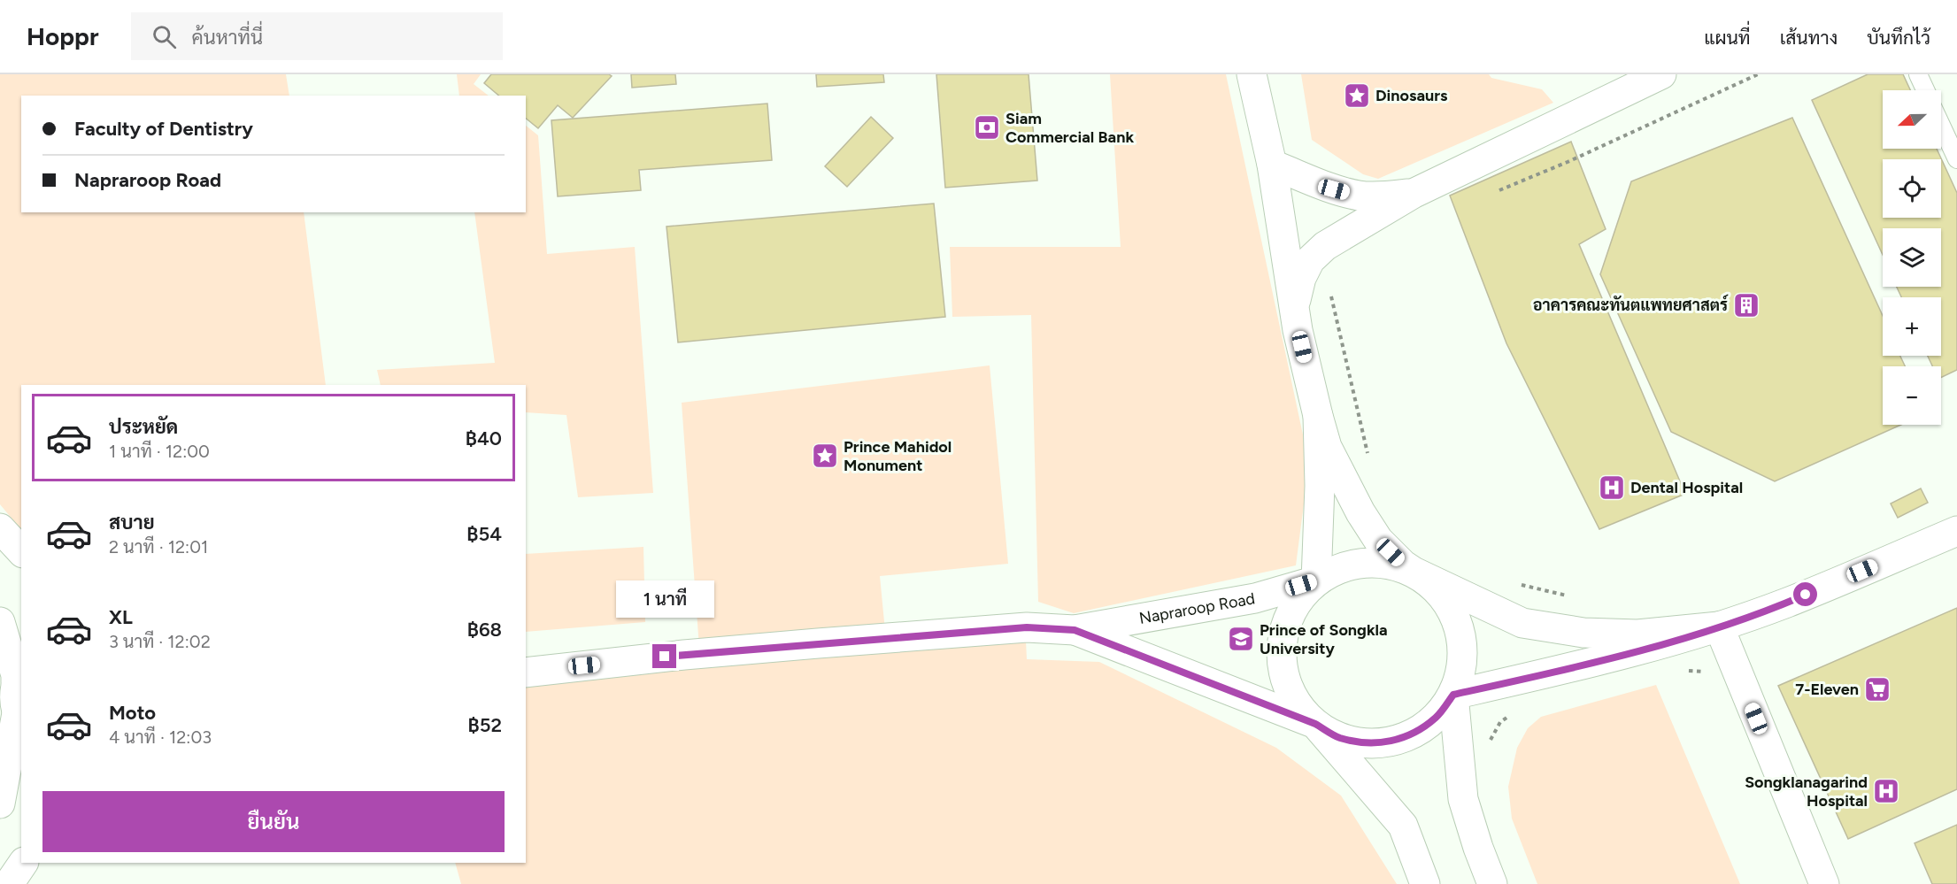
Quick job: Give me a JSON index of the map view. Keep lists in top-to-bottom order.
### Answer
{
  "streets": {
    "street": ["Napraroop Road"]
  },
  "places": {
    "place": ["Dinosaurs", "Prince Mahidol Monument"],
    "bank": ["Siam Commercial Bank"],
    "building": ["อาคารคณะทันตแพทยศาสตร์"],
    "hospital": ["Dental Hospital", "Songklanagarind Hospital"],
    "school or university": ["Prince of Songkla University"],
    "supermarket": ["7-Eleven"]
  },
  "north": "left",
  "page": {
    "header": "Hoppr",
    "search": "ค้นหาที่นี่",
    "nav": ["แผนที่", "เส้นทาง", "บันทึกไว้"],
    "map_buttons": ["+", "−"],
    "banner": ["Faculty of Dentistry", "Napraroop Road"],
    "list": [
      {
        "name": "ประหยัด",
        "note": "1 นาที · 12:00",
        "value": "฿40"
      },
      {
        "name": "สบาย",
        "note": "2 นาที · 12:01",
        "value": "฿54"
      },
      {
        "name": "XL",
        "note": "3 นาที · 12:02",
        "value": "฿68"
      },
      {
        "name": "Moto",
        "note": "4 นาที · 12:03",
        "value": "฿52"
      }
    ],
    "bubble": "1 นาที",
    "buttons": "ยืนยัน"
  }
}
